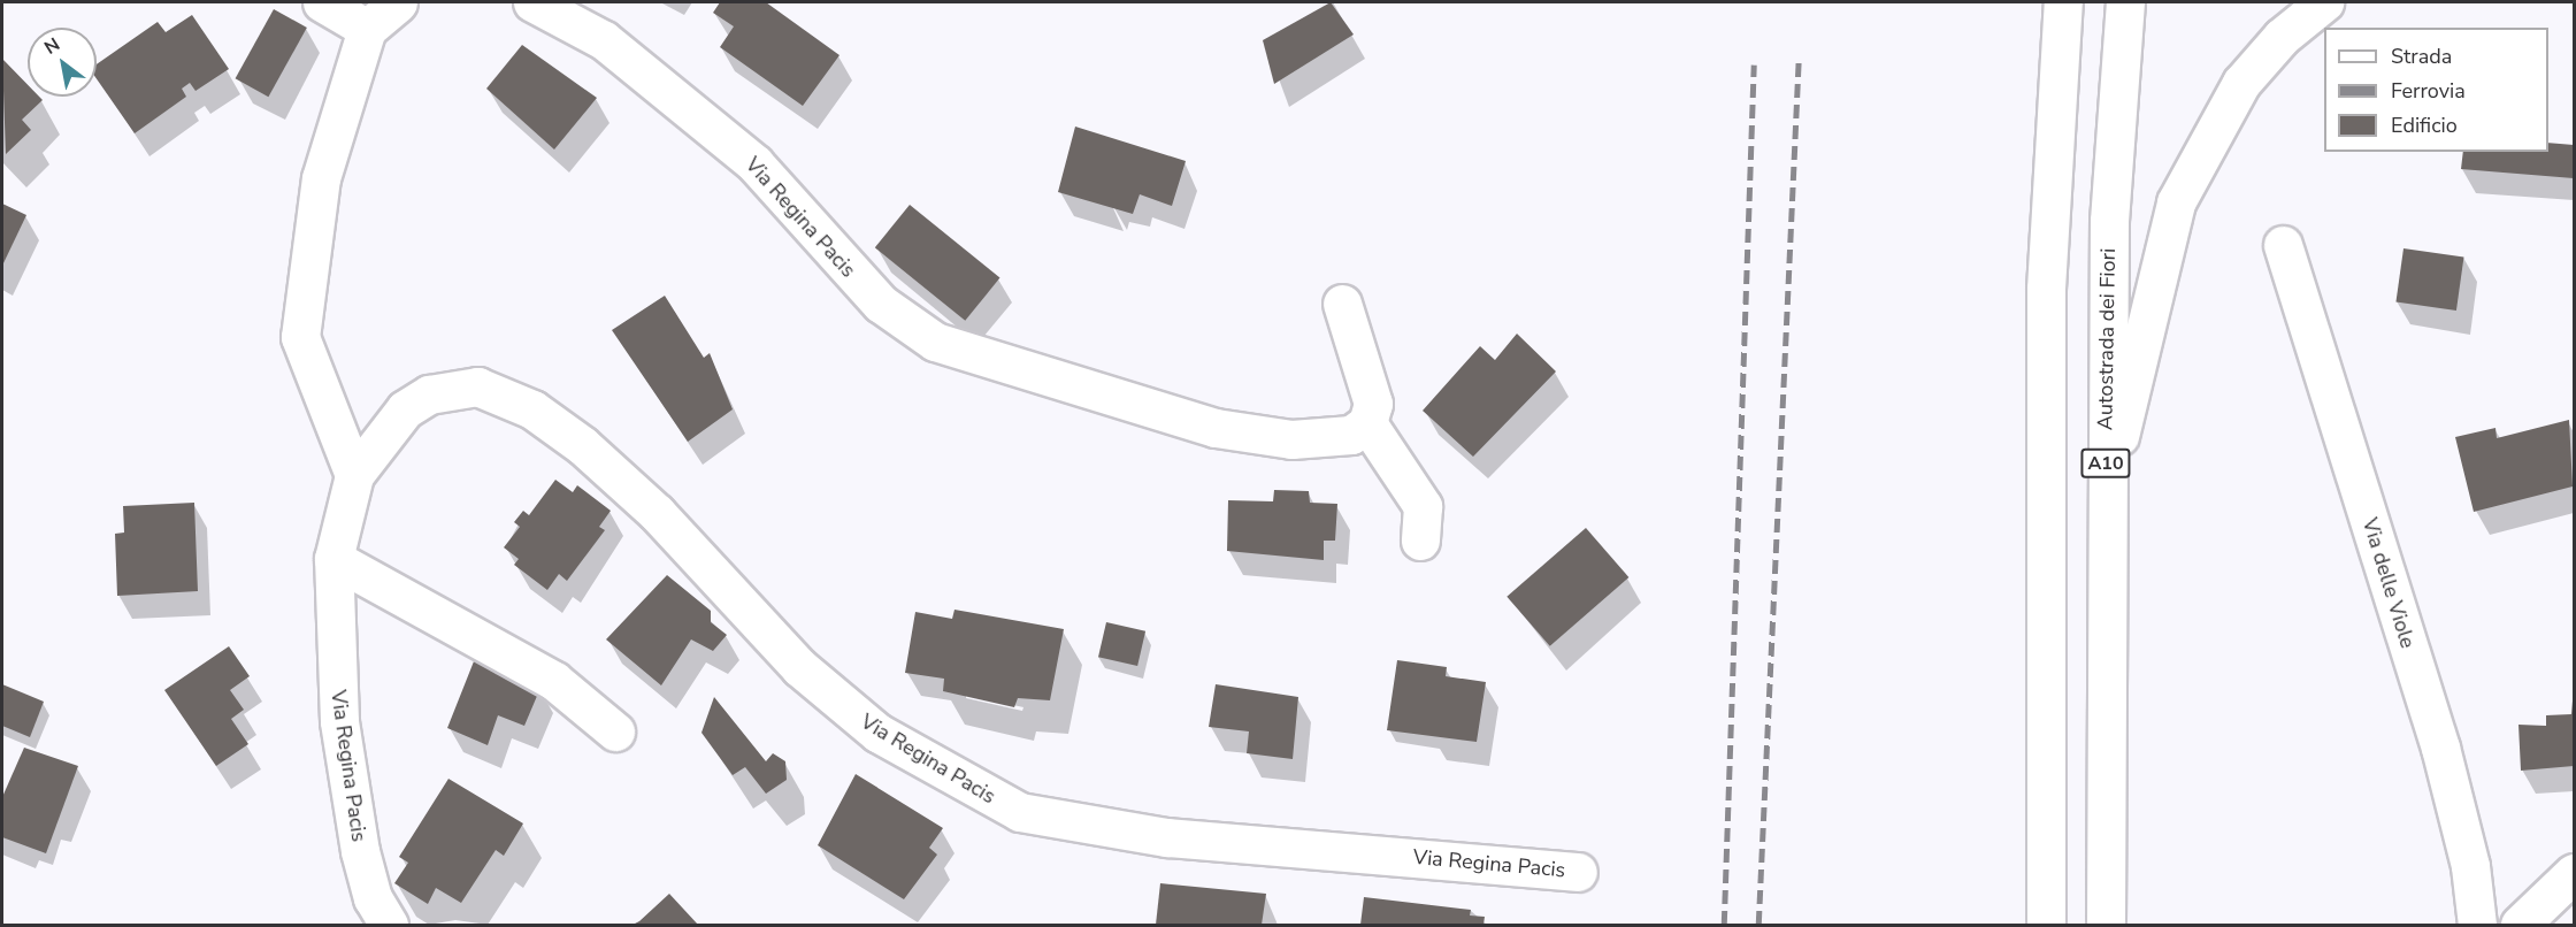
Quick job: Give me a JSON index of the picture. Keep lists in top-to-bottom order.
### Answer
{
  "streets": {
    "main road": [
      "Via Regina Pacis",
      "Autostrada dei Fiori",
      "A10",
      "Via delle Viole"
    ]
  },
  "legend": ["Strada", "Ferrovia", "Edificio"],
  "north": "top left"
}
